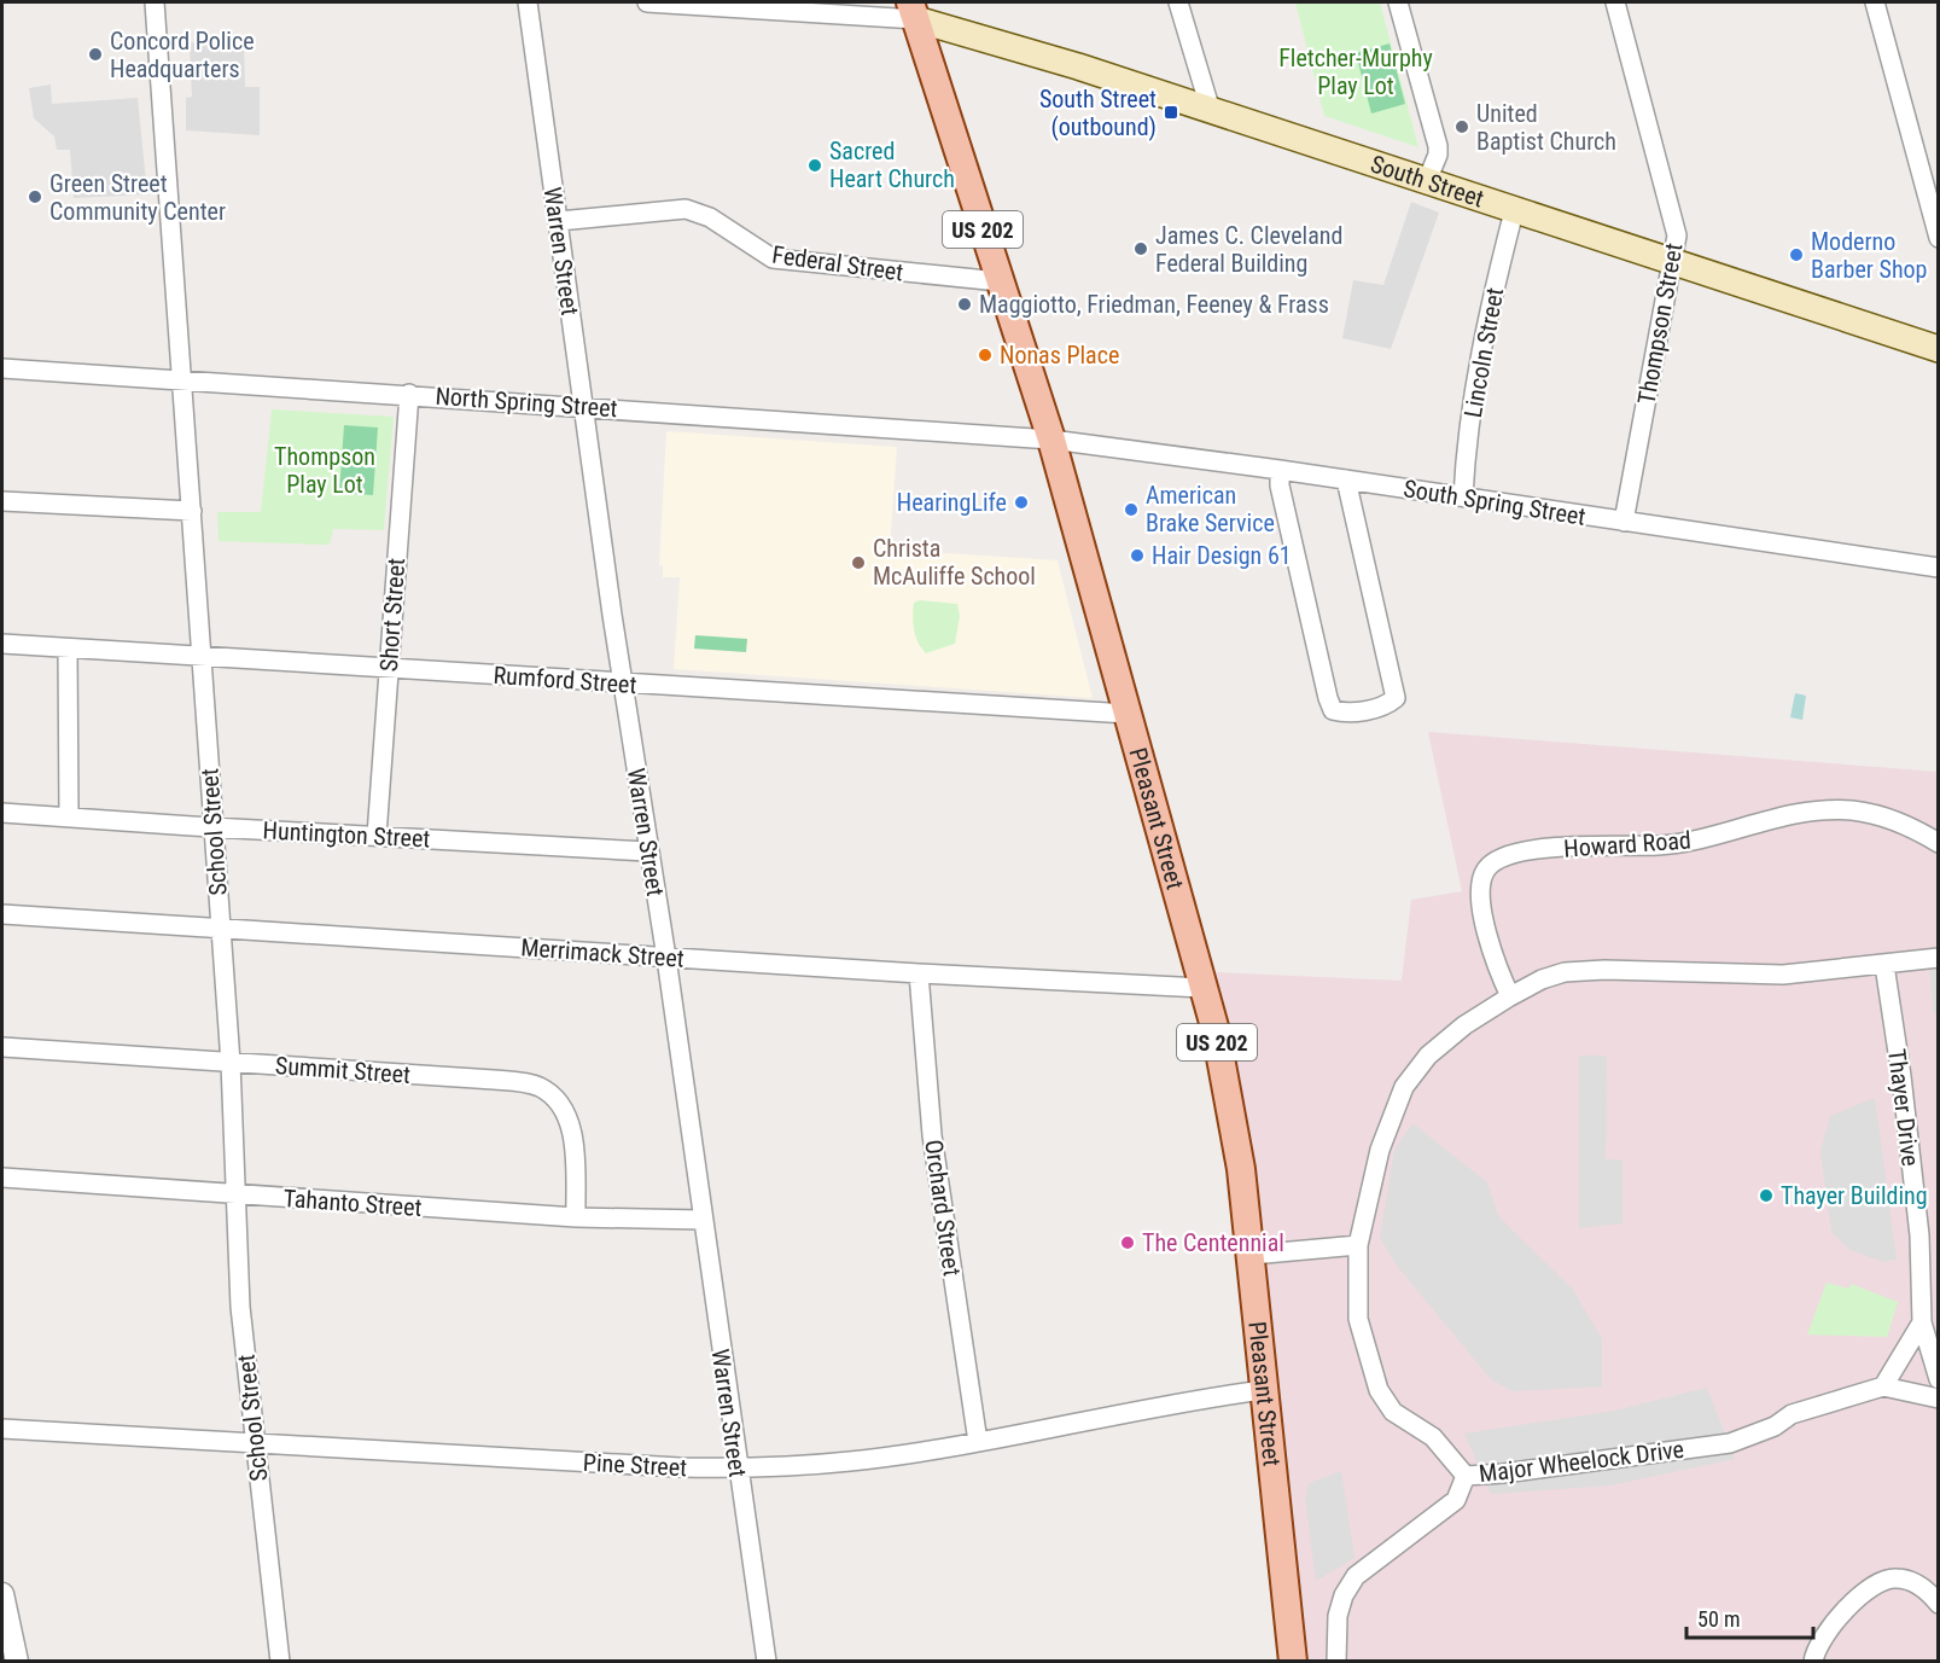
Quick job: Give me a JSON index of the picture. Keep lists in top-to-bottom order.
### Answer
{
  "streets": {
    "main road": ["South Street", "US 202", "Pleasant Street"],
    "street": [
      "Warren Street",
      "Federal Street",
      "Thompson Street",
      "Lincoln Street",
      "North Spring Street",
      "South Spring Street",
      "Short Street",
      "Rumford Street",
      "School Street",
      "Huntington Street",
      "Howard Road",
      "Merrimack Street",
      "Summit Street",
      "Thayer Drive",
      "Tahanto Street",
      "Orchard Street",
      "Major Wheelock Drive",
      "Pine Street"
    ]
  },
  "crossings": [
    ["South Street", "Thompson Street"],
    ["South Street", "Lincoln Street"],
    ["South Street", "Pleasant Street"],
    ["Warren Street", "Federal Street"],
    ["Warren Street", "North Spring Street"],
    ["Warren Street", "Rumford Street"],
    ["Warren Street", "Huntington Street"],
    ["Warren Street", "Merrimack Street"],
    ["Warren Street", "Tahanto Street"],
    ["Warren Street", "Pine Street"],
    ["Federal Street", "Pleasant Street"],
    ["Thompson Street", "South Spring Street"],
    ["Lincoln Street", "South Spring Street"],
    ["North Spring Street", "South Spring Street"],
    ["North Spring Street", "Short Street"],
    ["North Spring Street", "Pleasant Street"],
    ["North Spring Street", "School Street"],
    ["South Spring Street", "Pleasant Street"],
    ["Short Street", "Rumford Street"],
    ["Short Street", "Huntington Street"],
    ["Rumford Street", "Pleasant Street"],
    ["Rumford Street", "School Street"],
    ["Pleasant Street", "Merrimack Street"],
    ["Pleasant Street", "Pine Street"],
    ["School Street", "Huntington Street"],
    ["School Street", "Merrimack Street"],
    ["School Street", "Summit Street"],
    ["School Street", "Tahanto Street"],
    ["School Street", "Pine Street"],
    ["Howard Road", "Major Wheelock Drive"],
    ["Merrimack Street", "Orchard Street"],
    ["Summit Street", "Tahanto Street"],
    ["Thayer Drive", "Major Wheelock Drive"],
    ["Orchard Street", "Pine Street"]
  ],
  "parks": ["Fletcher-Murphy Play Lot", "Thompson Play Lot"],
  "places": {
    "other": [
      "Concord Police Headquarters",
      "United Baptist Church",
      "Sacred Heart Church",
      "Green Street Community Center",
      "James C. Cleveland Federal Building",
      "Moderno Barber Shop",
      "Maggiotto, Friedman, Feeney & Frass",
      "Nonas Place",
      "HearingLife",
      "American Brake Service",
      "Hair Design 61",
      "Christa McAuliffe School",
      "Thayer Building",
      "The Centennial"
    ],
    "transit": ["South Street (outbound)"]
  },
  "scale_bar": "50 m"
}
